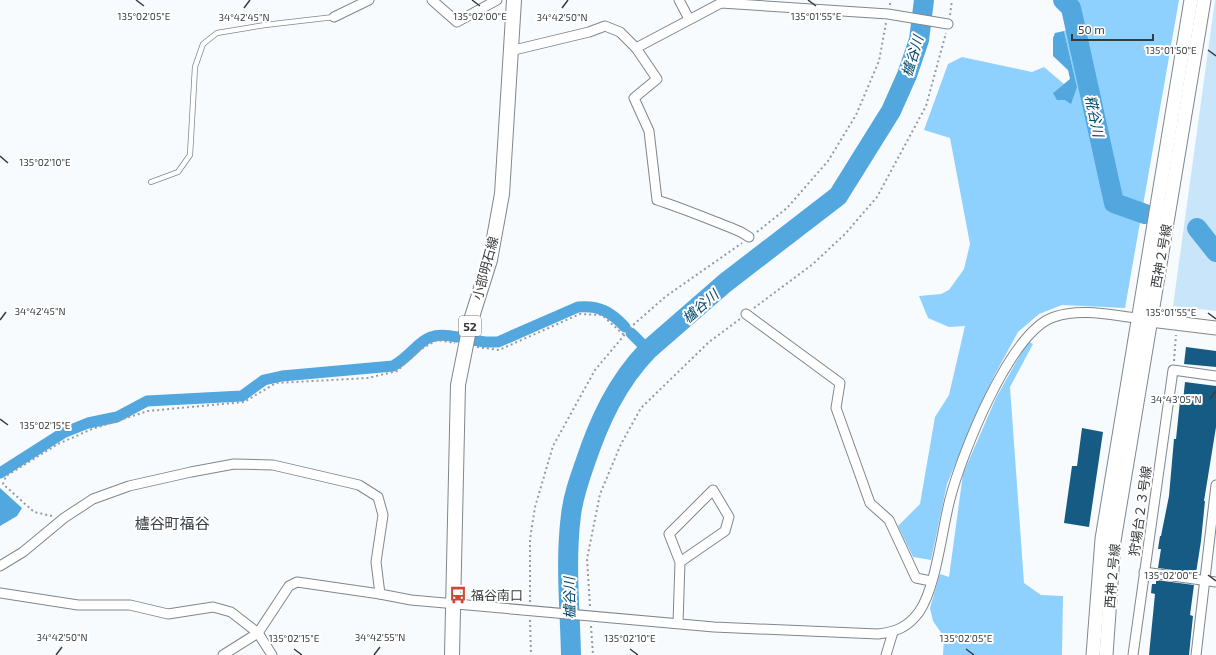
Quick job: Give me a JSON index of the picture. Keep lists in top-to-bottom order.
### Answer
{
  "streets": {
    "main road": ["小部明石線", "52"],
    "street": ["西神２号線", "狩場台２３号線"]
  },
  "districts": ["櫨谷町福谷"],
  "water": ["櫨谷川", "糀谷川"],
  "places": {
    "bus stop": ["福谷南口"]
  },
  "scale_bar": "50 m",
  "coordinates": [
    "135°02'05\"E",
    "135°02'00\"E",
    "135°01'55\"E",
    "34°42'45\"N",
    "34°42'50\"N",
    "135°01'50\"E",
    "135°02'10\"E",
    "34°43'05\"N",
    "135°02'15\"E",
    "34°42'55\"N"
  ]
}
